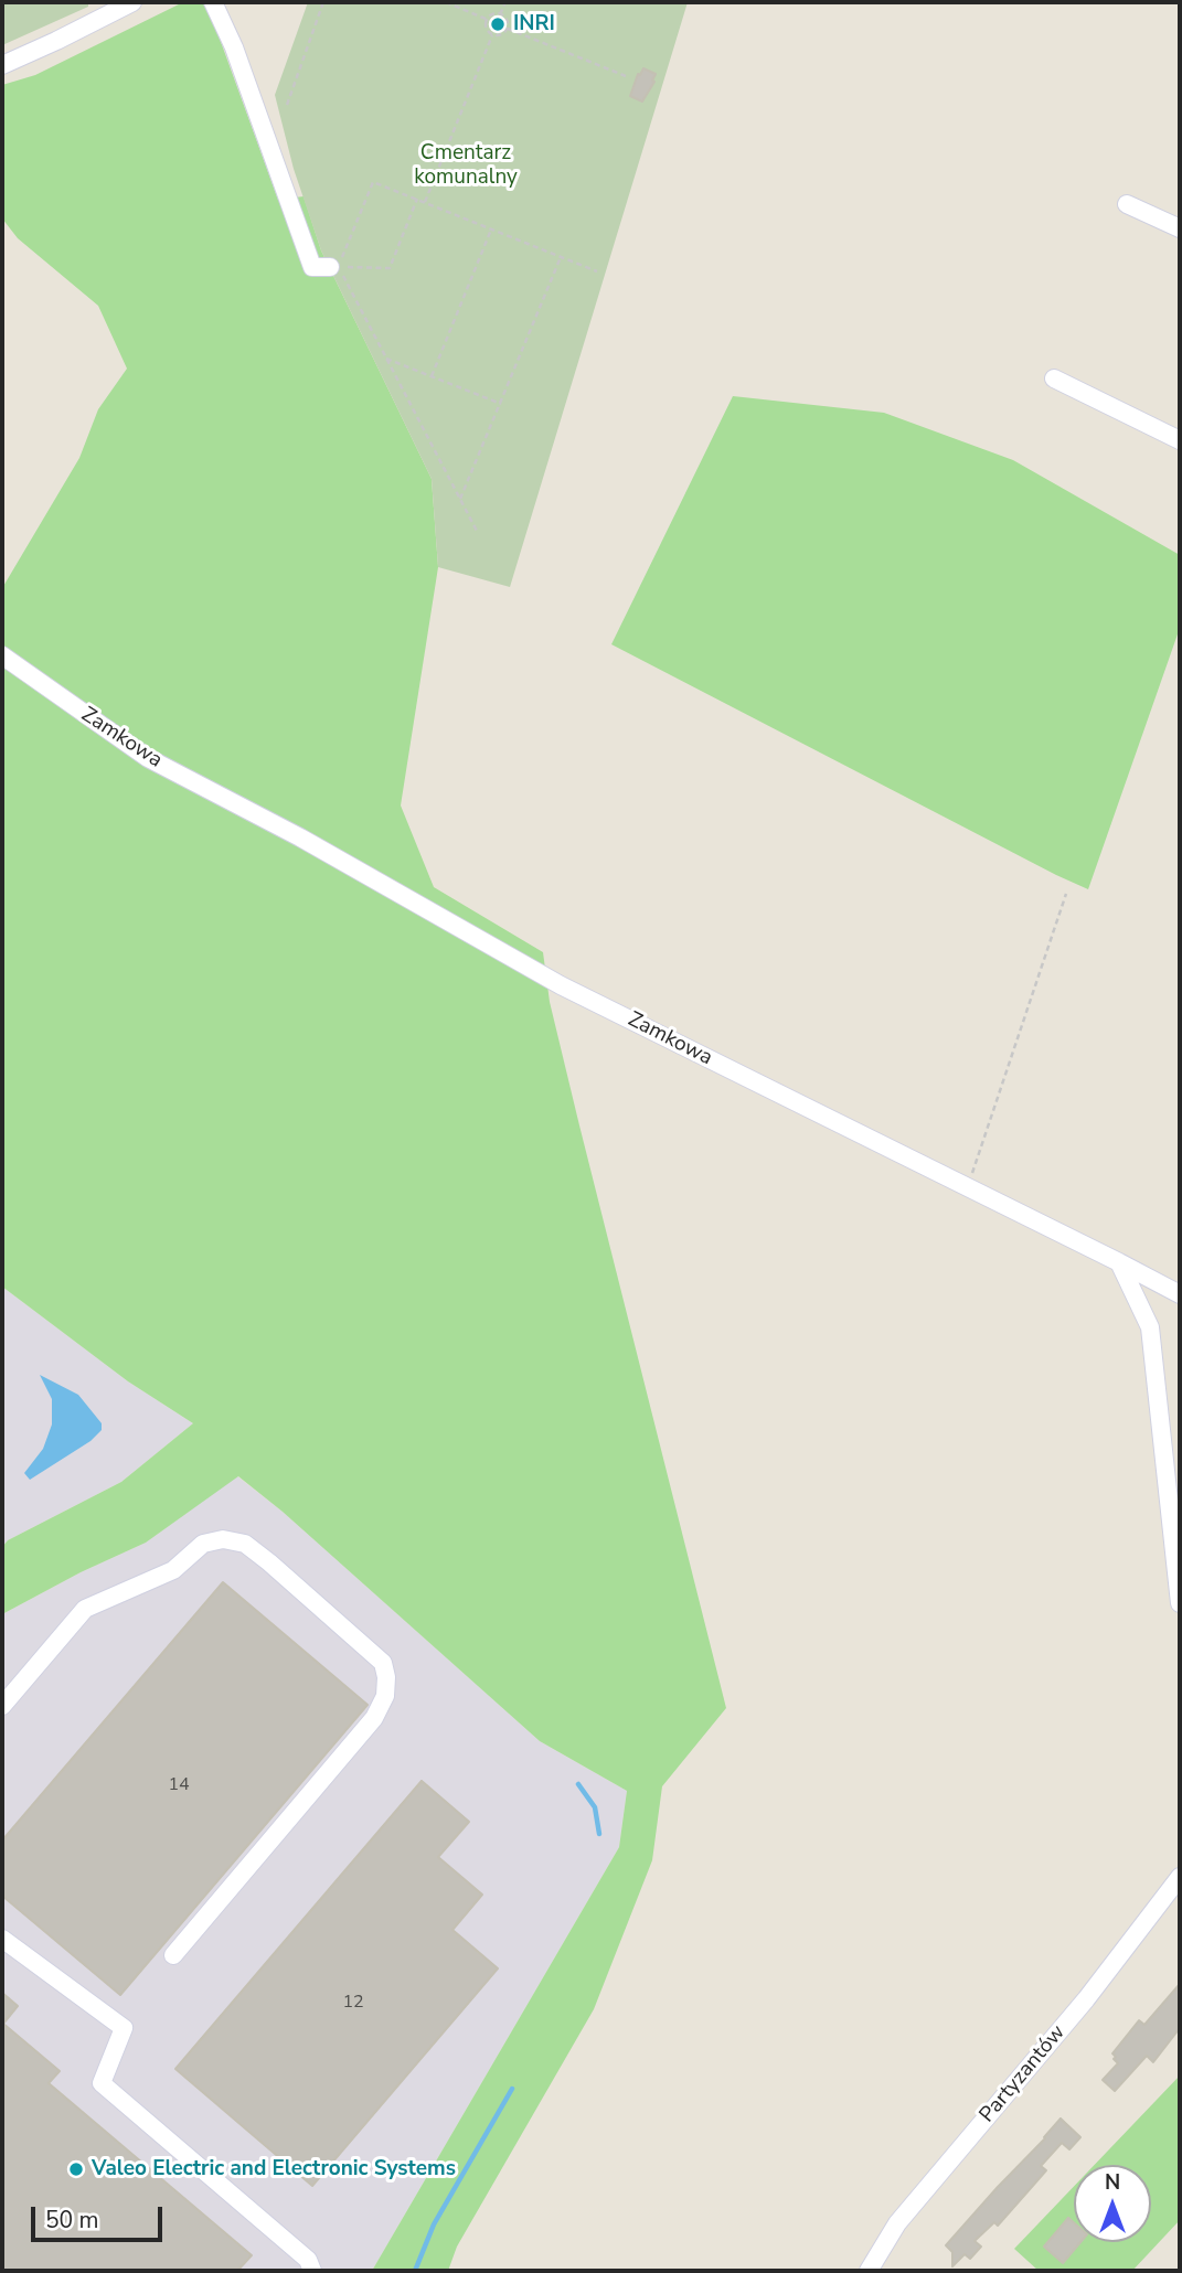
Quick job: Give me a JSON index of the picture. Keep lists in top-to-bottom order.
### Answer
{
  "streets": {
    "street": ["Zamkowa", "Partyzantów"]
  },
  "parks": ["Cmentarz komunalny"],
  "places": ["INRI", "Valeo Electric and Electronic Systems"],
  "house_numbers": ["14", "12"],
  "scale_bar": "50 m",
  "north": "top"
}
